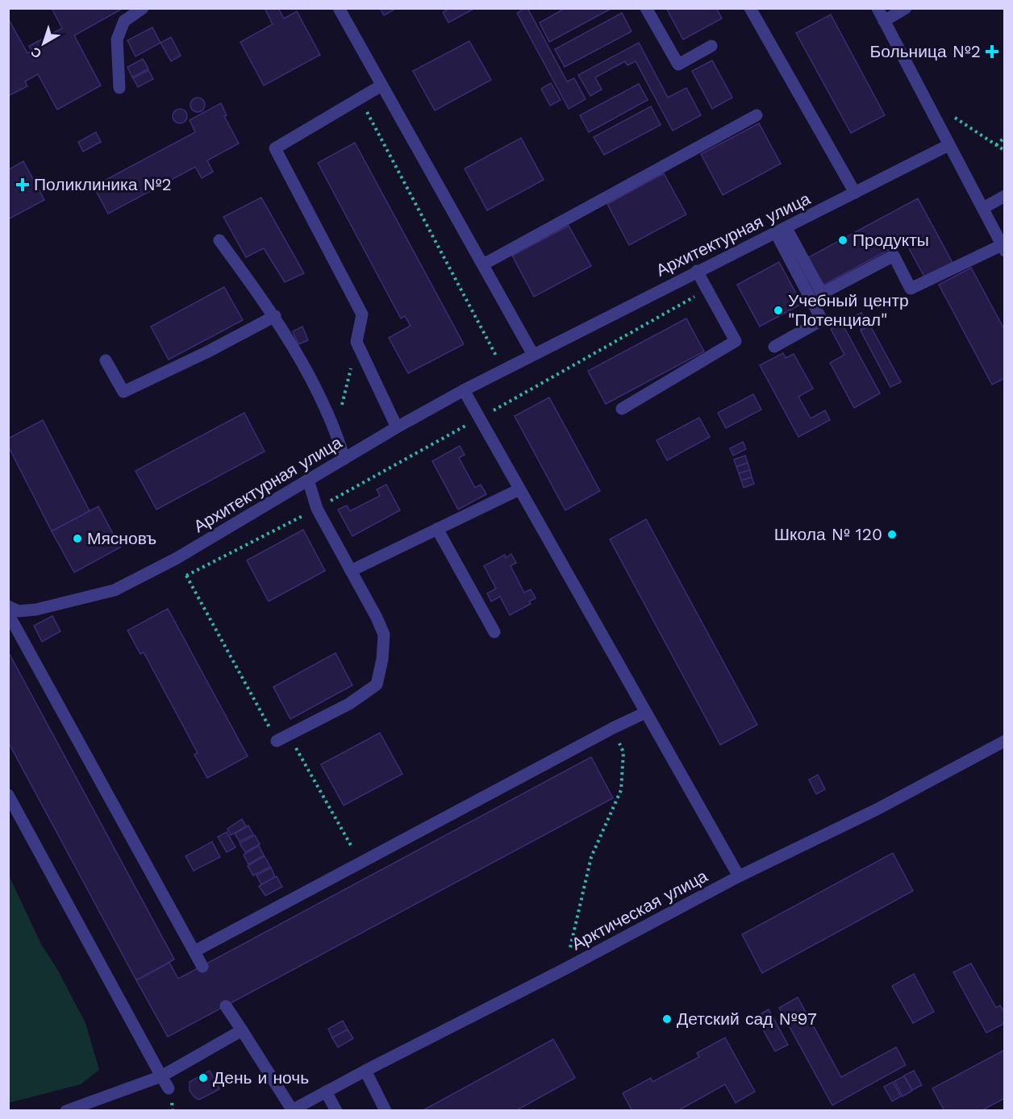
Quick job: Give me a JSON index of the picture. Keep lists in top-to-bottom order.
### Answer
{
  "streets": {
    "street": ["Архитектурная улица", "Арктическая улица"]
  },
  "places": {
    "health": ["Больница №2", "Поликлиника №2"],
    "other": [
      "Продукты",
      "Учебный центр \"Потенциал\"",
      "Школа № 120",
      "Мясновъ",
      "Детский сад №97",
      "День и ночь"
    ]
  },
  "north": "bottom left"
}
